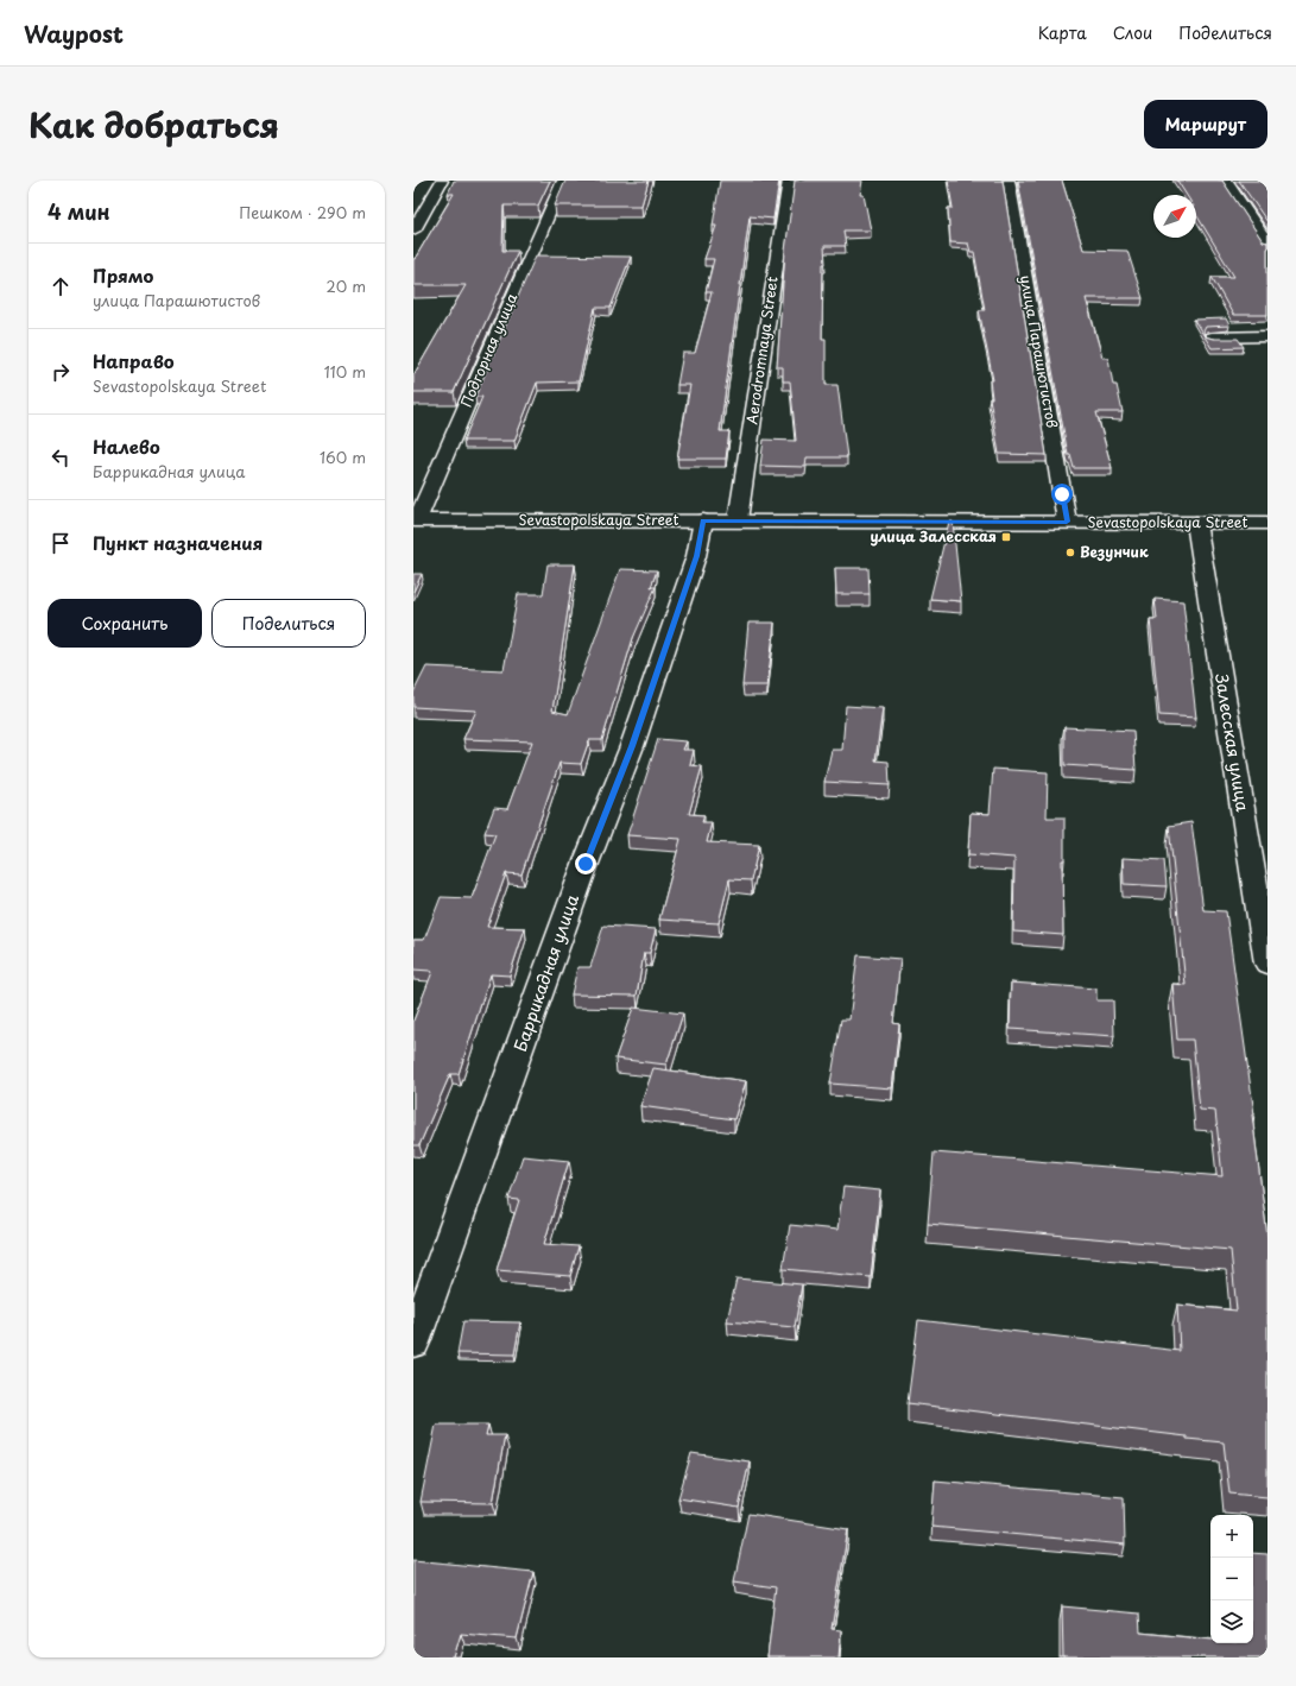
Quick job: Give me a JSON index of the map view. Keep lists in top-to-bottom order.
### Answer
{
  "streets": {
    "street": [
      "Подгорная улица",
      "Aerodromnaya Street",
      "улица Парашютистов",
      "Sevastopolskaya Street",
      "Залесская улица",
      "Баррикадная улица"
    ]
  },
  "crossings": [
    ["Подгорная улица", "Sevastopolskaya Street"],
    ["Aerodromnaya Street", "Sevastopolskaya Street"],
    ["улица Парашютистов", "Sevastopolskaya Street"],
    ["Sevastopolskaya Street", "Залесская улица"],
    ["Sevastopolskaya Street", "Баррикадная улица"]
  ],
  "places": {
    "transit": ["улица Залесская"],
    "other": ["Везунчик"]
  },
  "north": "top right",
  "page": {
    "header": "Waypost",
    "nav": ["Карта", "Слои", "Поделиться"],
    "title": "Как добраться",
    "buttons": [
      "Маршрут",
      ["Сохранить", "Поделиться"]
    ],
    "heading": ["4 мин", "Пешком · 290 m"],
    "list": [
      ["Прямо", "улица Парашютистов", "20 m"],
      ["Направо", "Sevastopolskaya Street", "110 m"],
      ["Налево", "Баррикадная улица", "160 m"],
      "Пункт назначения"
    ],
    "map_buttons": ["+", "−"]
  }
}
